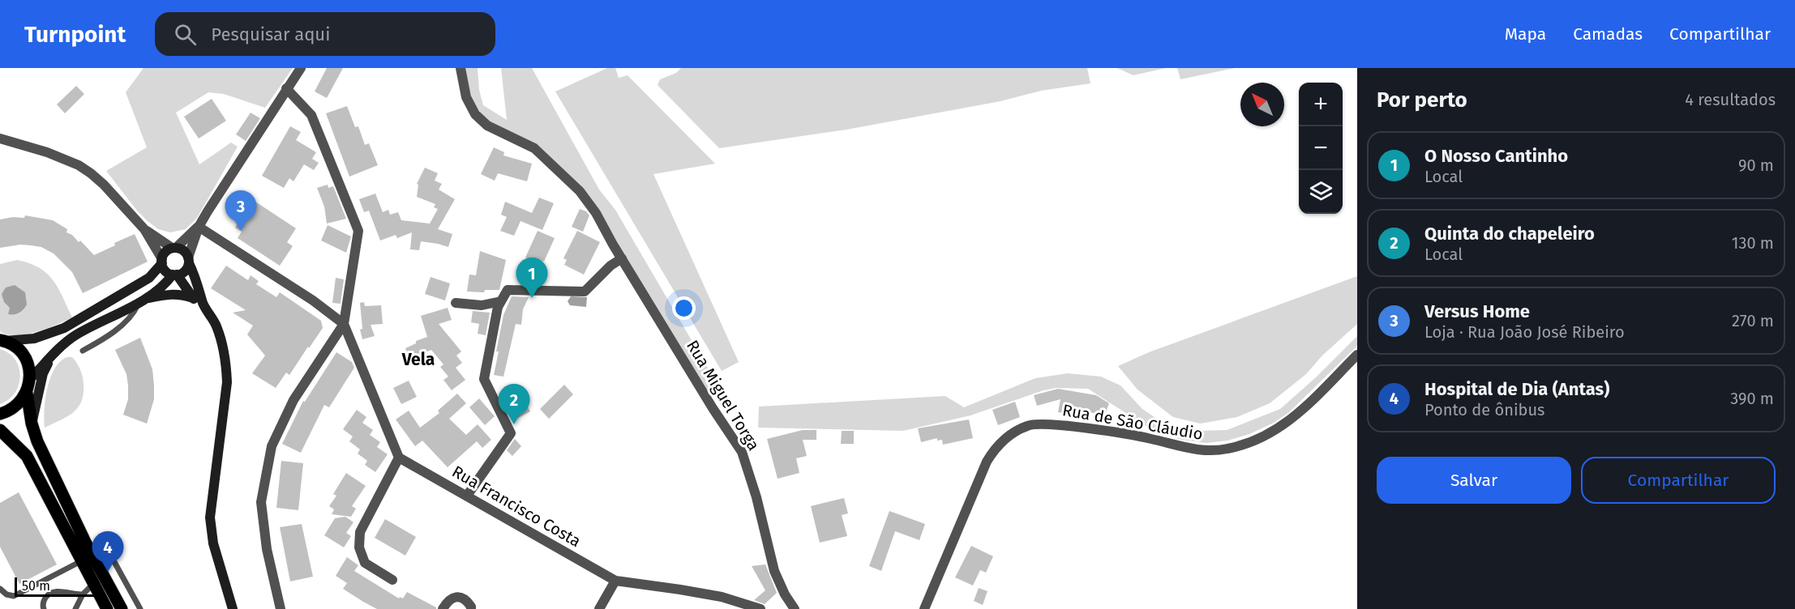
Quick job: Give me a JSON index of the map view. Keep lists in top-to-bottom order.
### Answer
{
  "streets": {
    "street": ["Rua Miguel Torga", "Rua de São Cláudio", "Rua Francisco Costa"]
  },
  "districts": ["Vela"],
  "scale_bar": "50 m",
  "north": "top left",
  "page": {
    "header": "Turnpoint",
    "search": "Pesquisar aqui",
    "nav": ["Mapa", "Camadas", "Compartilhar"],
    "heading": ["Por perto", "4 resultados"],
    "map_buttons": ["+", "−"],
    "list": [
      {
        "mark": "1",
        "name": "O Nosso Cantinho",
        "note": "Local",
        "value": "90 m"
      },
      {
        "mark": "2",
        "name": "Quinta do chapeleiro",
        "note": "Local",
        "value": "130 m"
      },
      {
        "mark": "3",
        "name": "Versus Home",
        "note": "Loja · Rua João José Ribeiro",
        "value": "270 m"
      },
      {
        "mark": "4",
        "name": "Hospital de Dia (Antas)",
        "note": "Ponto de ônibus",
        "value": "390 m"
      }
    ],
    "pins": [
      "3",
      "1",
      "2",
      "4"
    ],
    "buttons": ["Salvar", "Compartilhar"],
    "scale": "50 m"
  }
}
